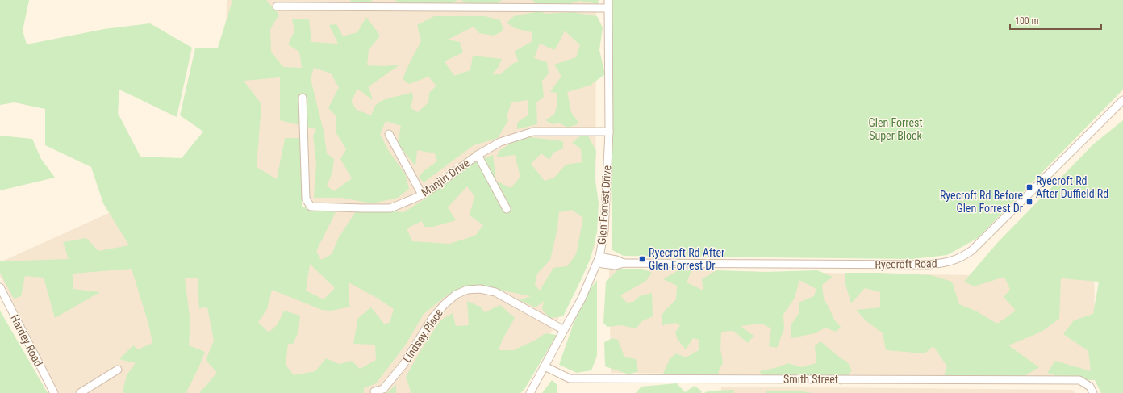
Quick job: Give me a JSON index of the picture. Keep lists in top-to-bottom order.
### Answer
{
  "streets": {
    "street": [
      "Manjiri Drive",
      "Glen Forrest Drive",
      "Ryecroft Road",
      "Lindsay Place",
      "Hardey Road",
      "Smith Street"
    ]
  },
  "crossings": [
    ["Manjiri Drive", "Glen Forrest Drive"],
    ["Glen Forrest Drive", "Ryecroft Road"],
    ["Glen Forrest Drive", "Lindsay Place"],
    ["Glen Forrest Drive", "Smith Street"]
  ],
  "parks": ["Glen Forrest Super Block"],
  "places": {
    "transit": ["Ryecroft Rd After Duffield Rd", "Ryecroft Rd Before Glen Forrest Dr", "Ryecroft Rd After Glen Forrest Dr"]
  },
  "scale_bar": "100 m"
}
